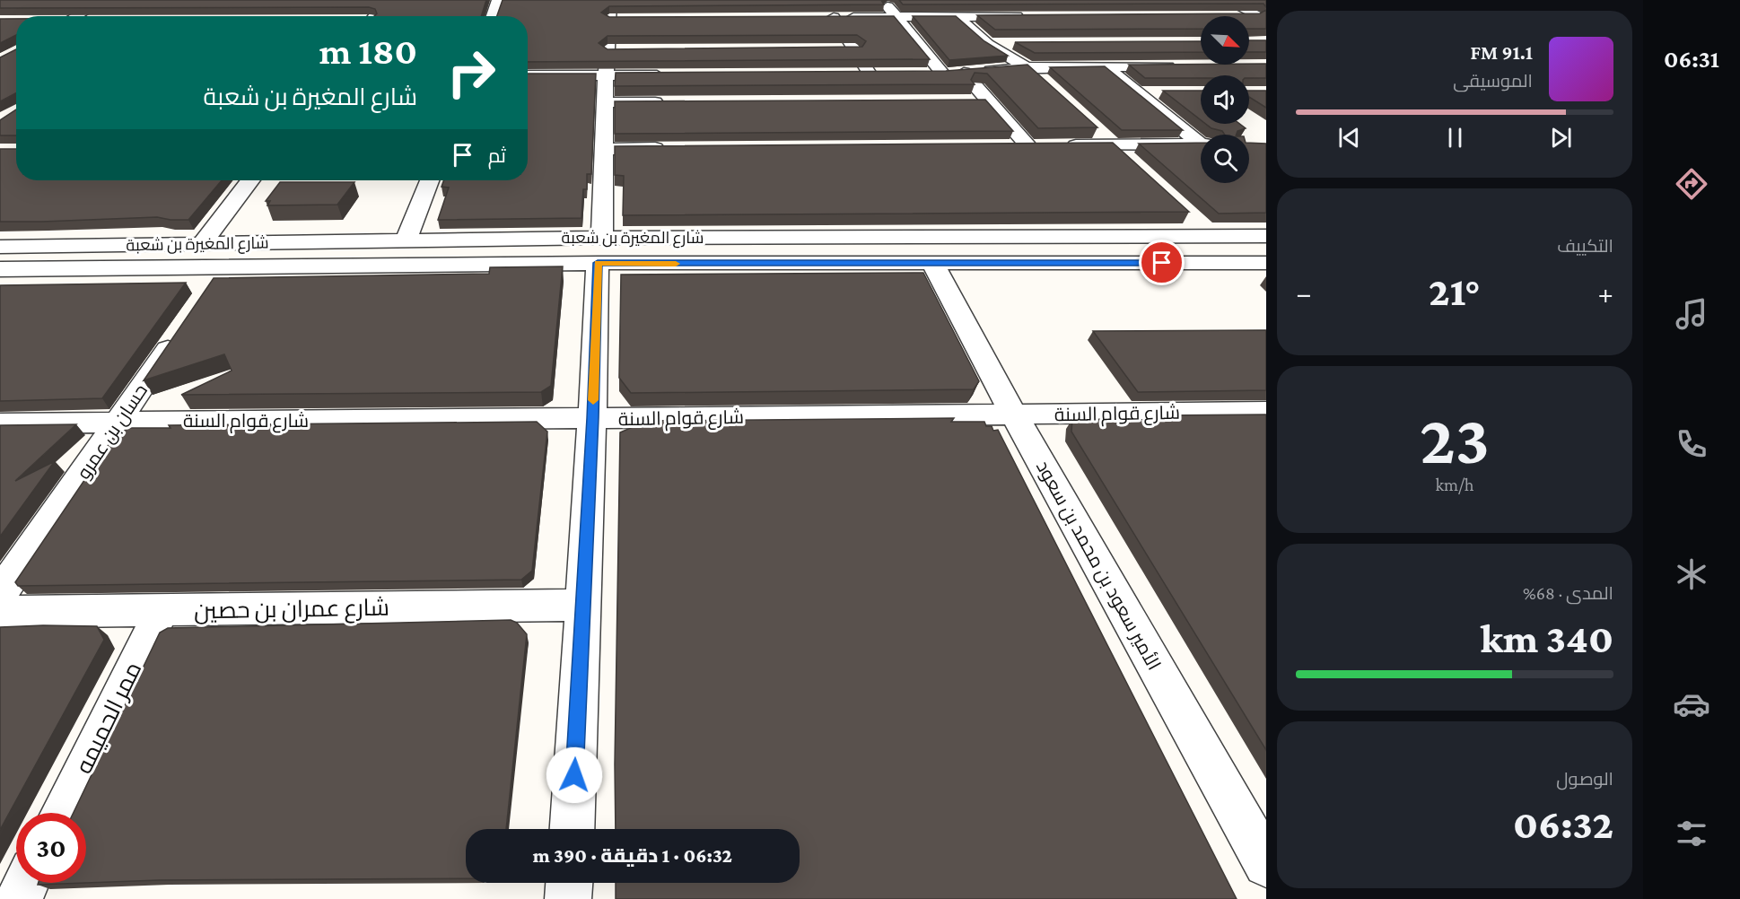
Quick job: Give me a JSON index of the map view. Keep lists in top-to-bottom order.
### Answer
{
  "streets": {
    "street": [
      "شارع المغيرة بن شعبة",
      "شارع قوام السنة",
      "حسان بن عمرو",
      "الأمير سعود بن محمد بن سعود",
      "شارع عمران بن حصين",
      "ممر الحميمه"
    ]
  },
  "crossings": [
    ["شارع المغيرة بن شعبة", "الأمير سعود بن محمد بن سعود"],
    ["شارع قوام السنة", "حسان بن عمرو"],
    ["شارع قوام السنة", "الأمير سعود بن محمد بن سعود"],
    ["شارع عمران بن حصين", "ممر الحميمه"]
  ],
  "north": "bottom right",
  "page": {
    "tabs": "06:31",
    "turn": ["180 m", "شارع المغيرة بن شعبة"],
    "song": ["91.1 FM", "الموسيقى"],
    "then": "ثم",
    "tile": [
      "التكييف",
      ["23", "km/h"],
      ["المدى · 68%", "340 km"],
      ["الوصول", "06:32"]
    ],
    "heat": ["−", "21°", "+"],
    "limit": "30",
    "trip": "06:32 · 1 دقيقة · 390 m"
  }
}
